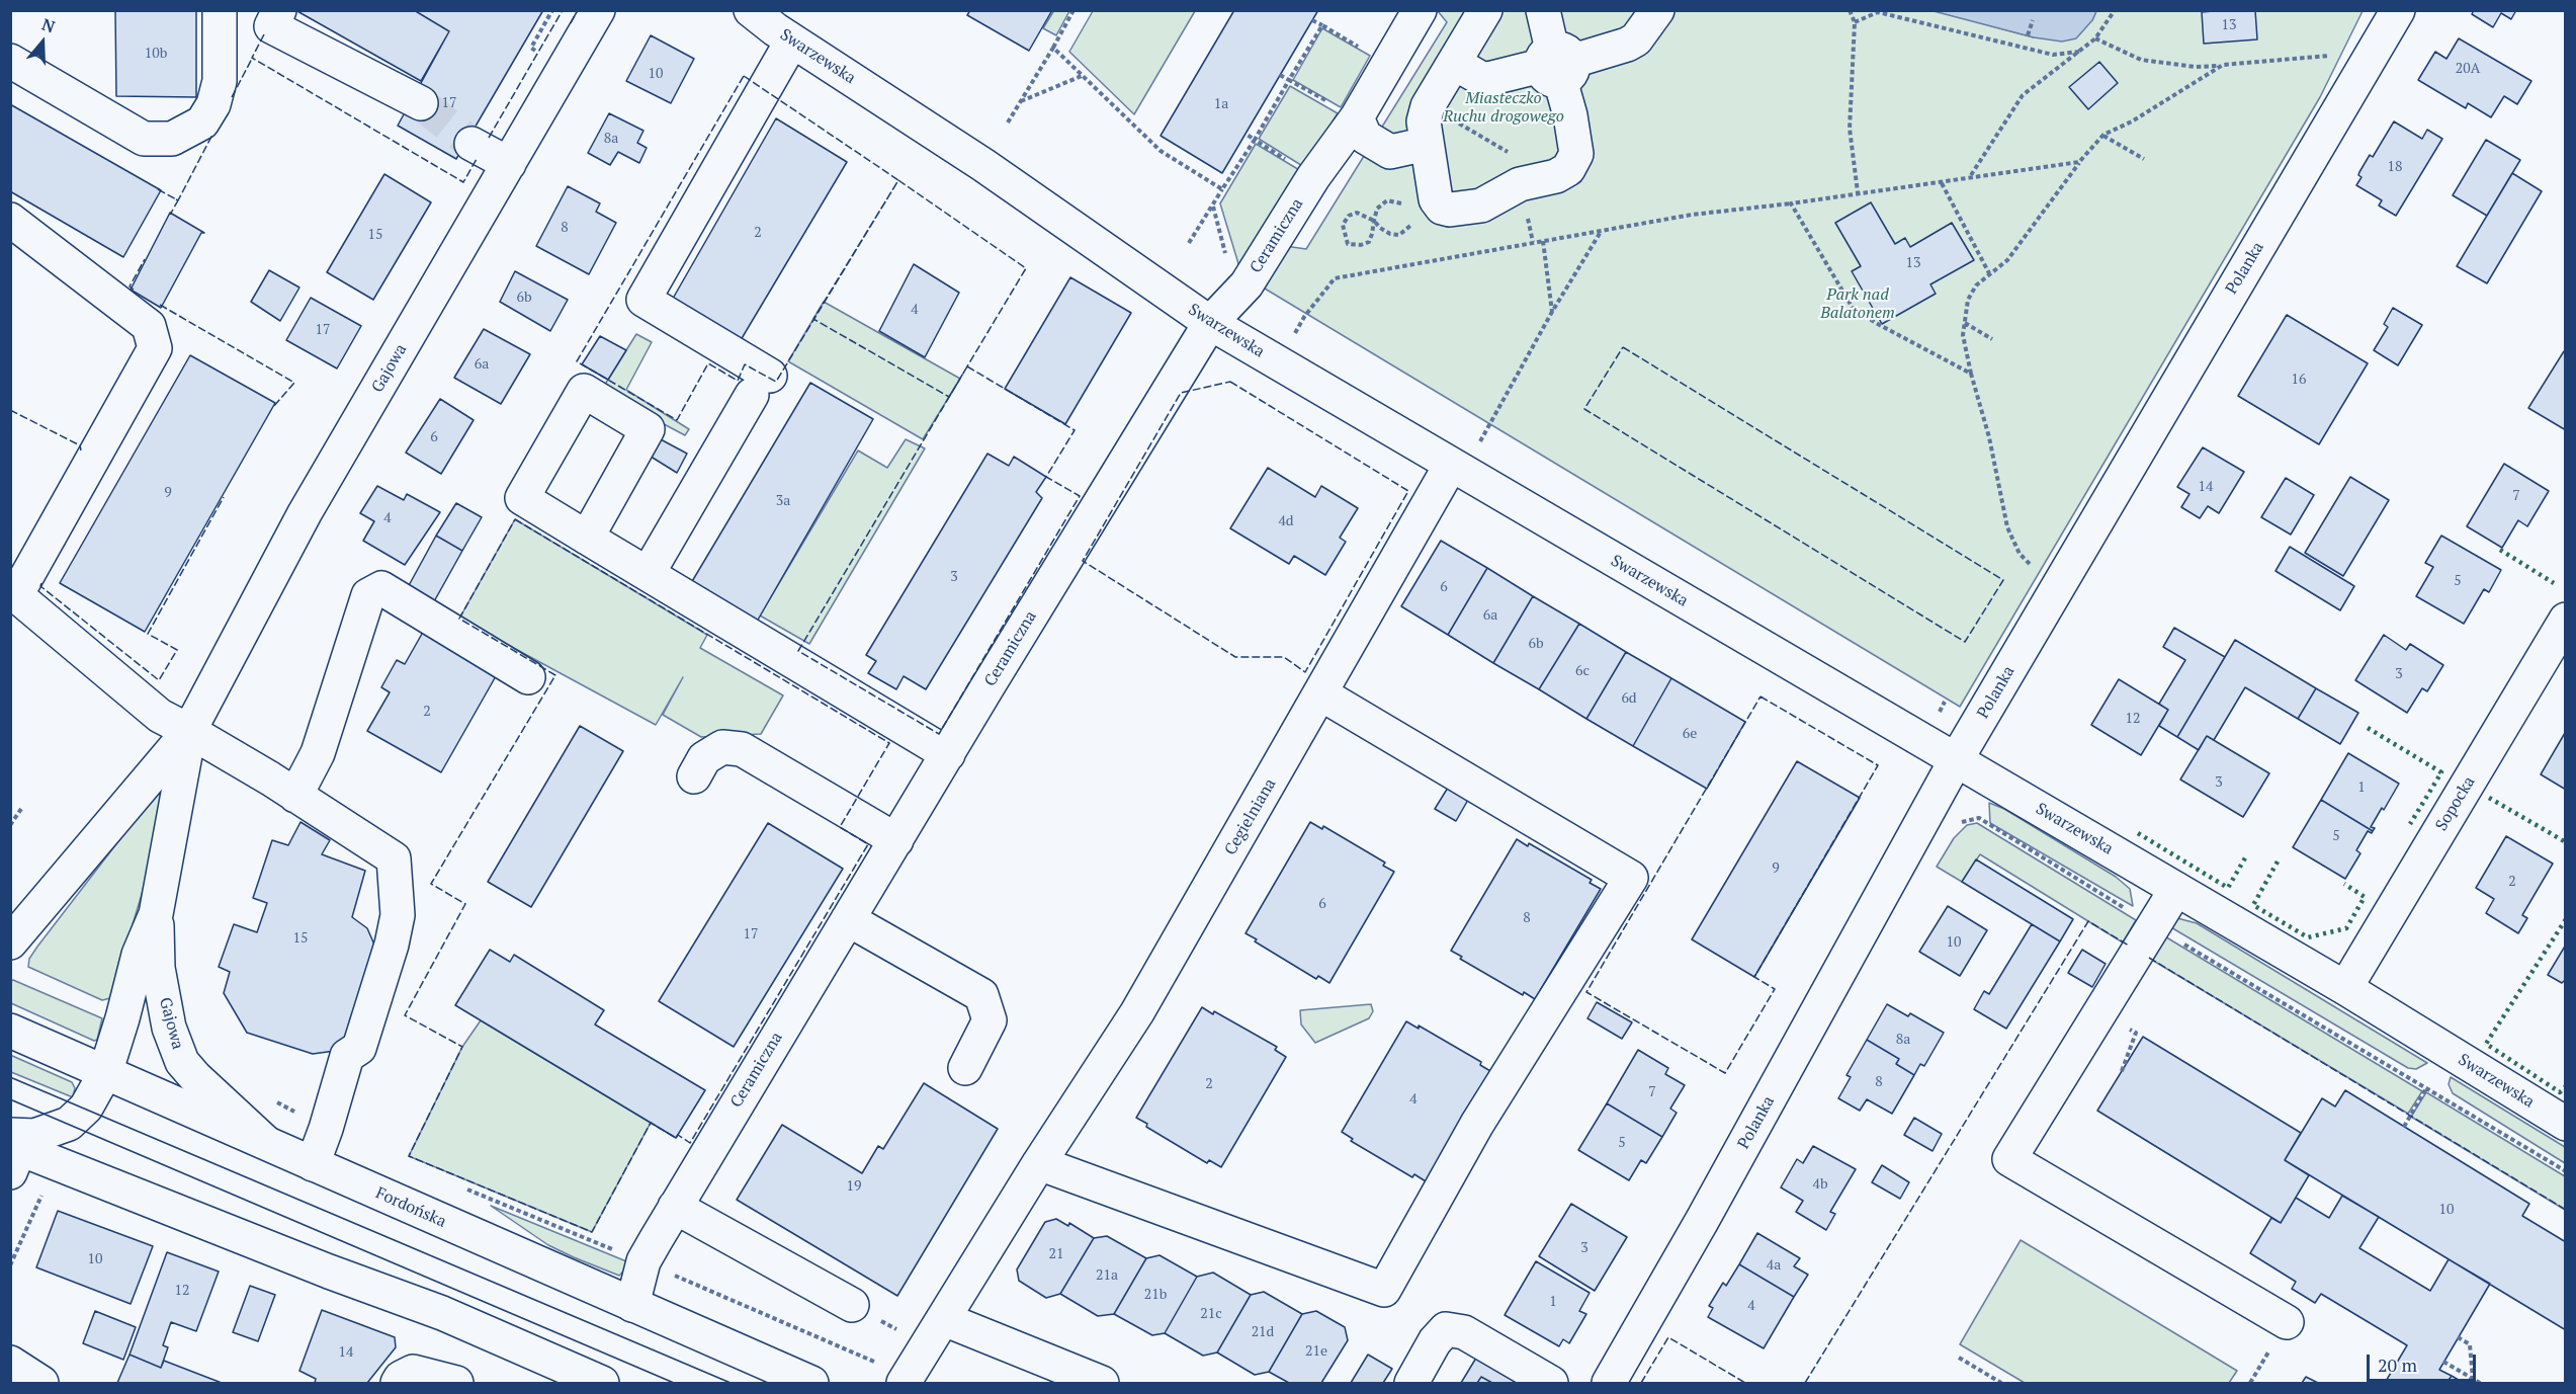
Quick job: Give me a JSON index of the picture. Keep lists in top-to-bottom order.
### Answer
{
  "streets": {
    "street": [
      "Swarzewska",
      "Ceramiczna",
      "Polanka",
      "Gajowa",
      "Sopocka",
      "Cegielniana",
      "Fordońska"
    ]
  },
  "crossings": [
    ["Swarzewska", "Ceramiczna"],
    ["Swarzewska", "Polanka"],
    ["Swarzewska", "Sopocka"],
    ["Swarzewska", "Cegielniana"],
    ["Ceramiczna", "Fordońska"],
    ["Gajowa", "Fordońska"]
  ],
  "parks": ["Miasteczko Ruchu drogowego", "Park nad Balatonem"],
  "house_numbers": [
    "13",
    "10b",
    "20A",
    "10",
    "17",
    "1a",
    "8a",
    "18",
    "8",
    "2",
    "15",
    "13",
    "6b",
    "4",
    "17",
    "6a",
    "16",
    "6",
    "14",
    "9",
    "7",
    "3a",
    "4",
    "4d",
    "3",
    "5",
    "6",
    "6a",
    "6b",
    "6c",
    "3",
    "6d",
    "2",
    "12",
    "6e",
    "3",
    "1",
    "5",
    "9",
    "2",
    "6",
    "8",
    "17",
    "15",
    "10",
    "8a",
    "8",
    "2",
    "7",
    "4",
    "5",
    "4b",
    "19",
    "10",
    "3",
    "21",
    "10",
    "4a",
    "21a",
    "12",
    "21b",
    "1",
    "4",
    "21c",
    "21d",
    "21e",
    "14"
  ],
  "scale_bar": "20 m",
  "north": "top"
}
